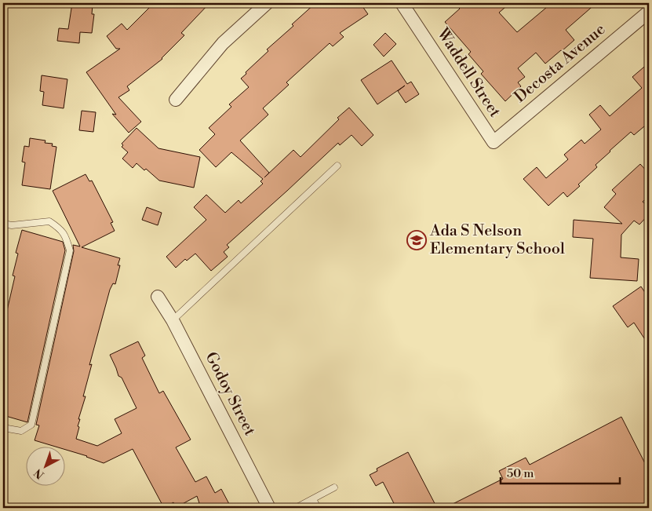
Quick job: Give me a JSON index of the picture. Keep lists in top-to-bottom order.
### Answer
{
  "streets": {
    "street": ["Decosta Avenue", "Waddell Street", "Godoy Street"]
  },
  "crossings": [
    ["Decosta Avenue", "Waddell Street"]
  ],
  "places": {
    "school or university": ["Ada S Nelson Elementary School"]
  },
  "scale_bar": "50 m",
  "north": "bottom left"
}
